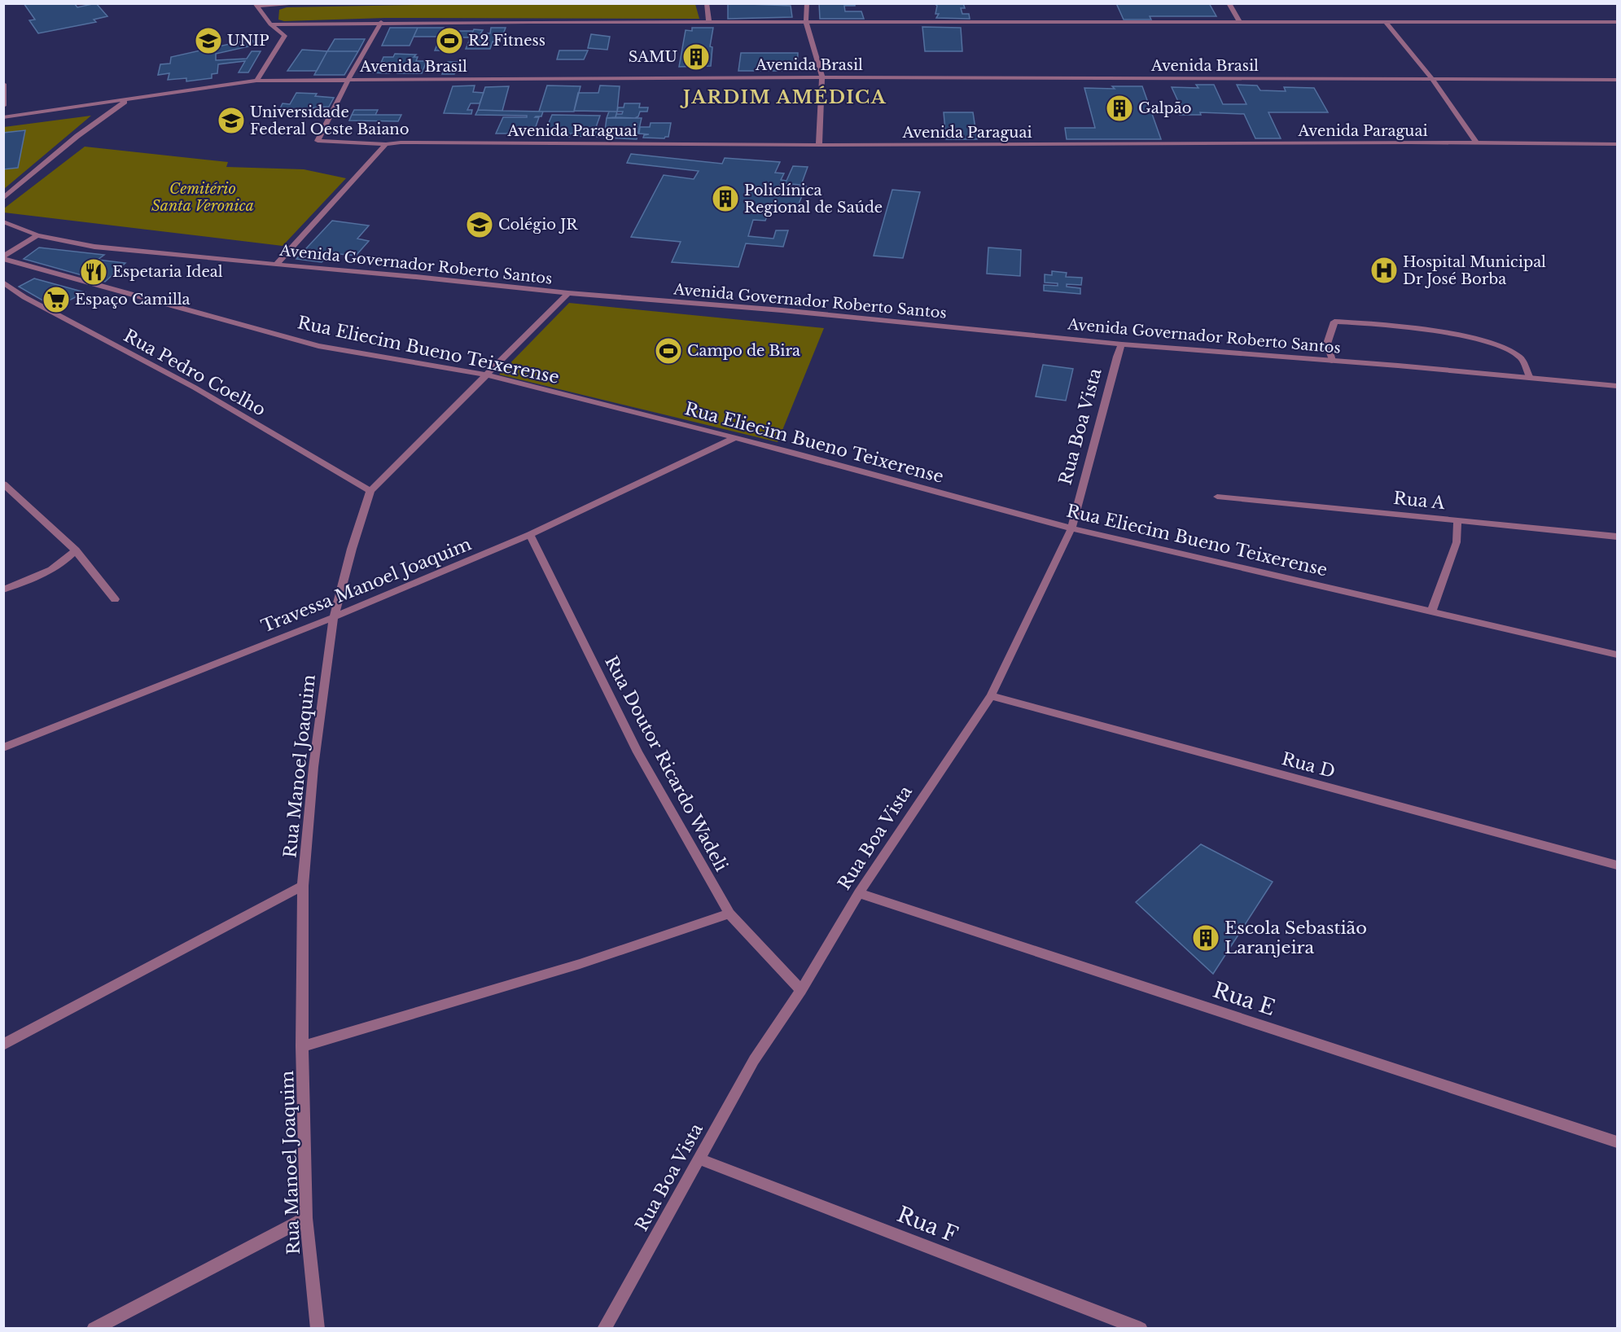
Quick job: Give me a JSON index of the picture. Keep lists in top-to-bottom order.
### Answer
{
  "streets": {
    "street": [
      "Avenida Brasil",
      "Avenida Paraguai",
      "Avenida Governador Roberto Santos",
      "Rua Eliecim Bueno Teixerense",
      "Rua Pedro Coelho",
      "Rua Boa Vista",
      "Rua A",
      "Travessa Manoel Joaquim",
      "Rua Doutor Ricardo Wadeli",
      "Rua D",
      "Rua Manoel Joaquim",
      "Rua E",
      "Rua F"
    ]
  },
  "crossings": [
    ["Avenida Brasil", "Avenida Paraguai"],
    ["Avenida Governador Roberto Santos", "Rua Boa Vista"],
    ["Avenida Governador Roberto Santos", "Rua Manoel Joaquim"],
    ["Rua Eliecim Bueno Teixerense", "Rua Boa Vista"],
    ["Rua Eliecim Bueno Teixerense", "Travessa Manoel Joaquim"],
    ["Rua Eliecim Bueno Teixerense", "Rua Manoel Joaquim"],
    ["Rua Pedro Coelho", "Rua Manoel Joaquim"],
    ["Rua Boa Vista", "Rua Doutor Ricardo Wadeli"],
    ["Rua Boa Vista", "Rua D"],
    ["Rua Boa Vista", "Rua E"],
    ["Rua Boa Vista", "Rua F"],
    ["Travessa Manoel Joaquim", "Rua Doutor Ricardo Wadeli"],
    ["Travessa Manoel Joaquim", "Rua Manoel Joaquim"]
  ],
  "districts": ["JARDIM AMÉDICA"],
  "parks": ["Cemitério Santa Veronica"],
  "places": {
    "school or university": ["UNIP", "Universidade Federal Oeste Baiano", "Colégio JR"],
    "sports": ["R2 Fitness", "Campo de Bira"],
    "building": [
      "SAMU",
      "Galpão",
      "Policlínica Regional de Saúde",
      "Escola Sebastião Laranjeira"
    ],
    "hospital": ["Hospital Municipal Dr José Borba"],
    "restaurant": ["Espetaria Ideal"],
    "supermarket": ["Espaço Camilla"]
  }
}
